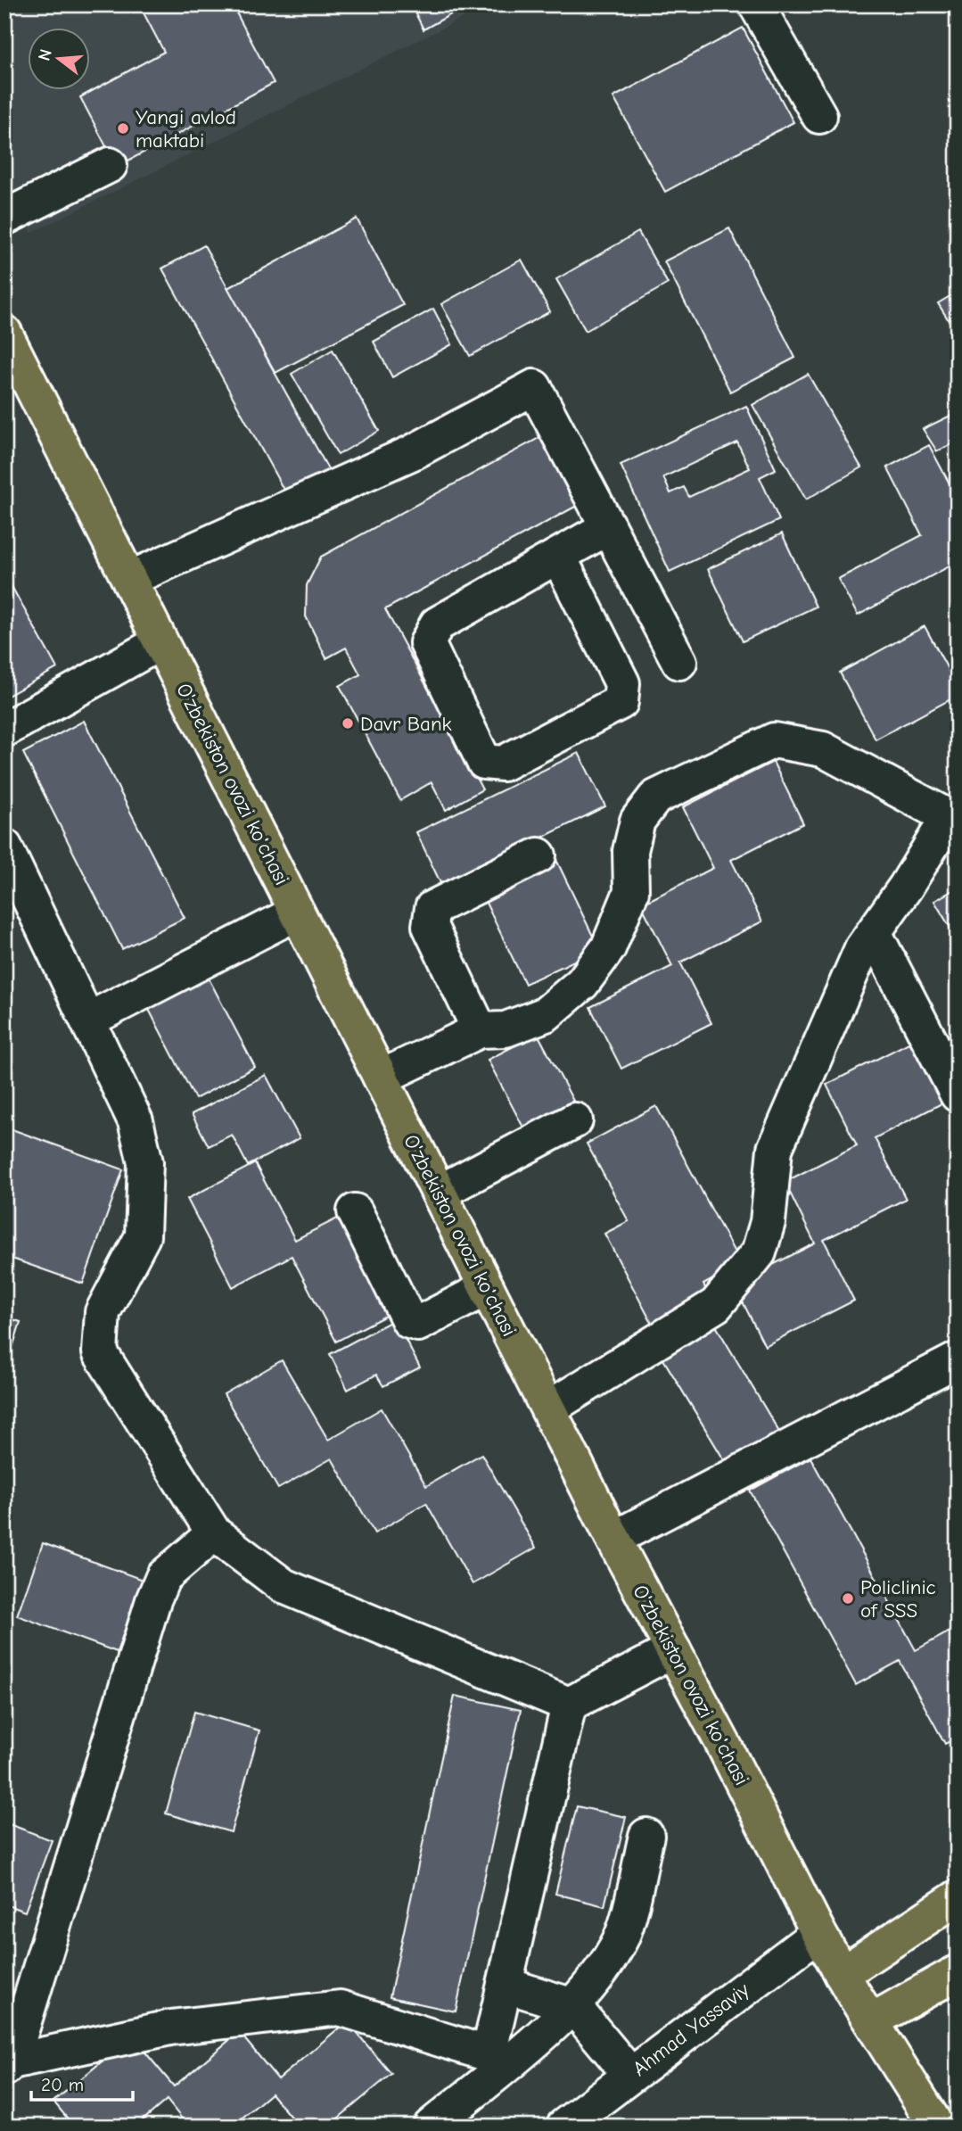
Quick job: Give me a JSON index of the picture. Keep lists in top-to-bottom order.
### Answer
{
  "streets": {
    "main road": ["O'zbekiston ovozi ko'chasi"],
    "street": ["Ahmad Yassaviy"]
  },
  "crossings": [
    ["O'zbekiston ovozi ko'chasi", "Ahmad Yassaviy"]
  ],
  "places": ["Yangi avlod maktabi", "Davr Bank", "Policlinic of SSS"],
  "scale_bar": "20 m",
  "north": "left"
}
